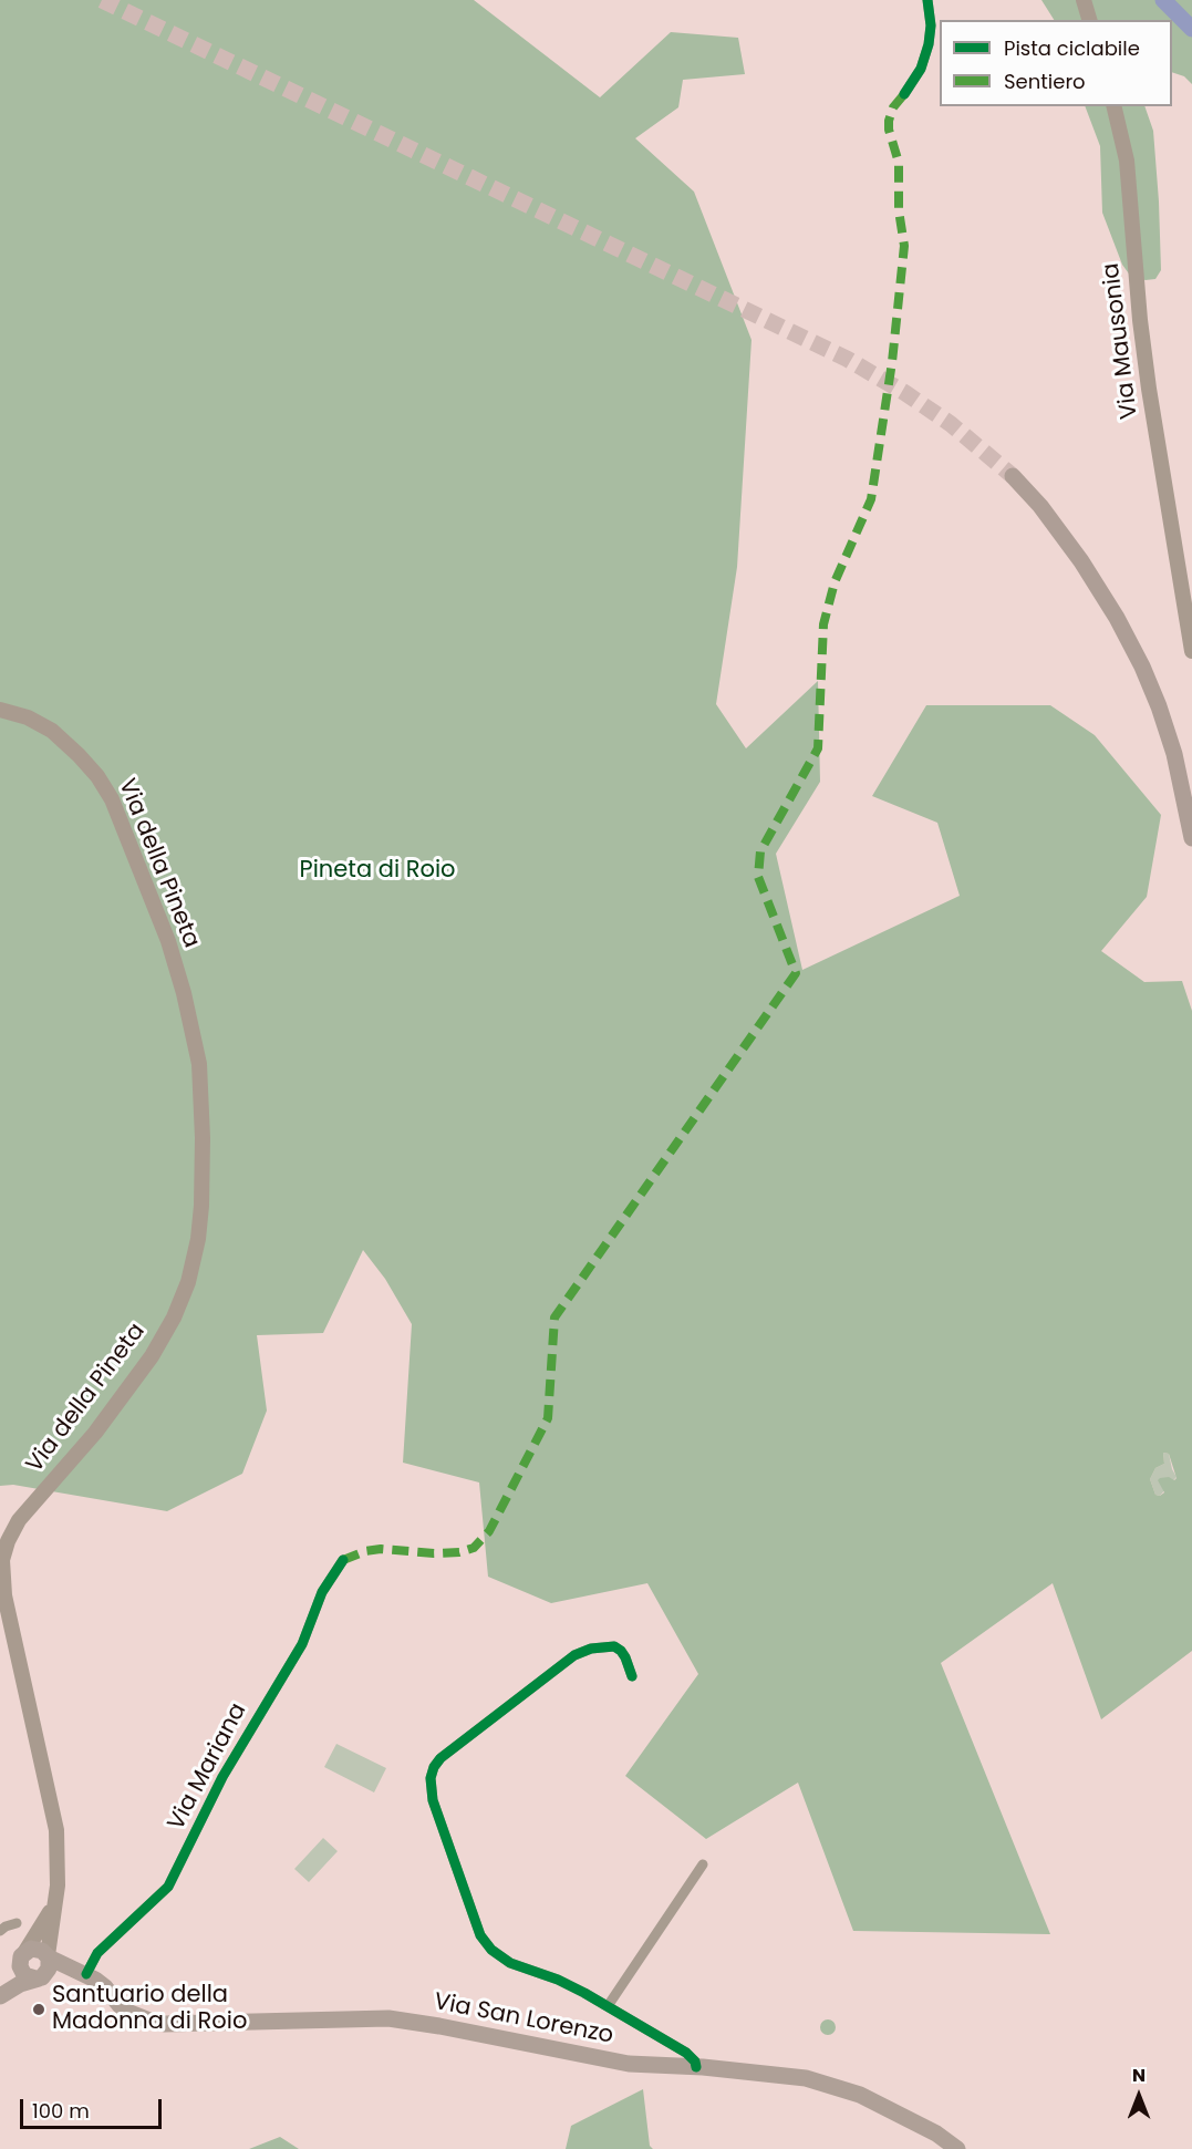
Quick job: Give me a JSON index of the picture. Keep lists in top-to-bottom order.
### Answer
{
  "streets": {
    "main road": ["Via Mausonia", "Via della Pineta", "Via San Lorenzo"],
    "street": ["Via Mariana"]
  },
  "crossings": [
    ["Via della Pineta", "Via San Lorenzo"],
    ["Via Mariana", "Via San Lorenzo"]
  ],
  "parks": ["Pineta di Roio"],
  "places": ["Santuario della Madonna di Roio"],
  "legend": ["Pista ciclabile", "Sentiero"],
  "scale_bar": "100 m",
  "north": "top"
}
